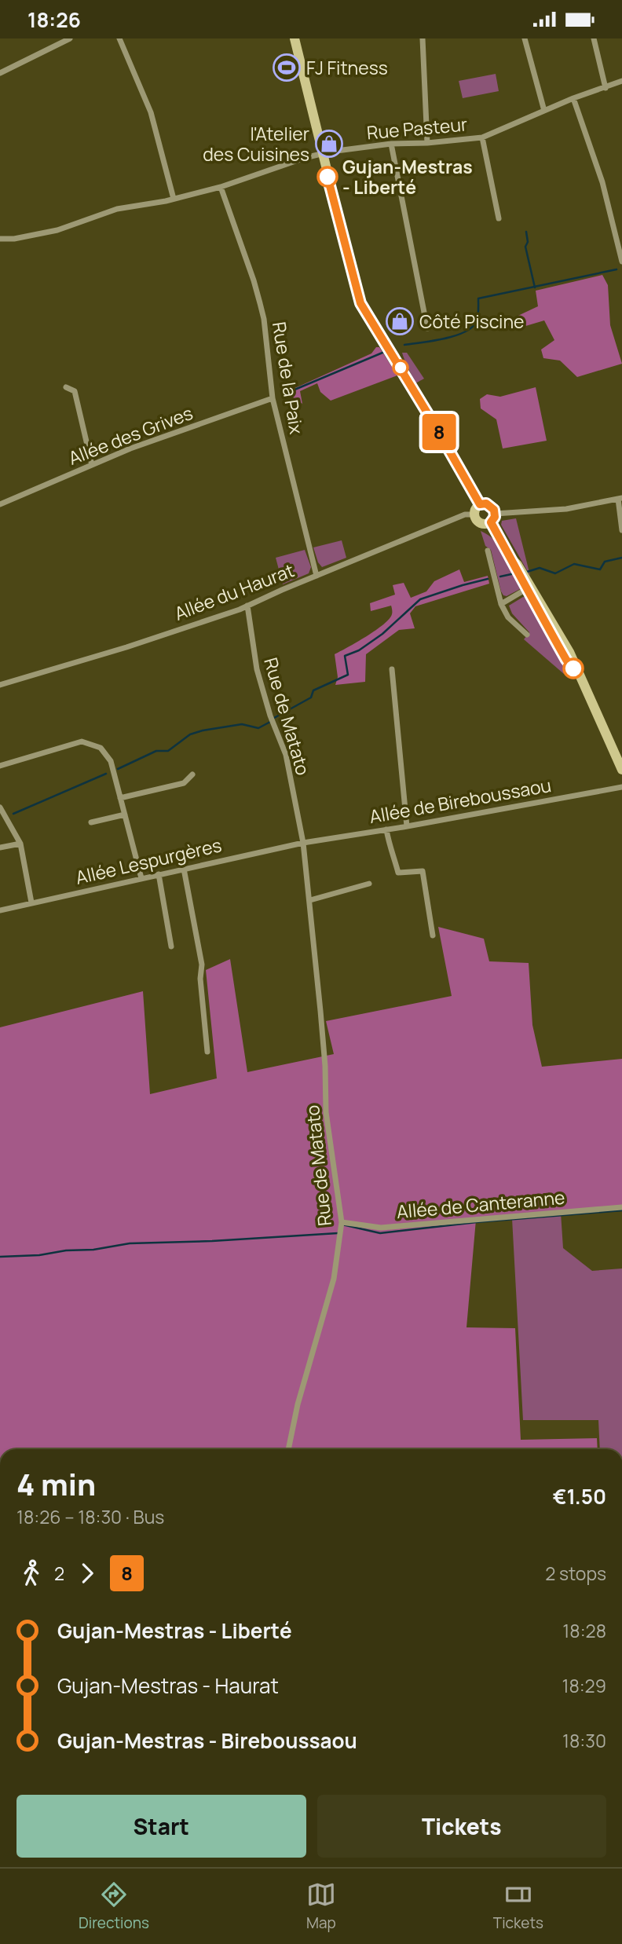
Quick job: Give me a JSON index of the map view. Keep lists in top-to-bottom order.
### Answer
{
  "streets": {
    "street": [
      "Rue Pasteur",
      "Rue de la Paix",
      "Allée des Grives",
      "Allée du Haurat",
      "Rue de Matato",
      "Allée de Bireboussaou",
      "Allée Lespurgères",
      "Allée de Canteranne"
    ]
  },
  "crossings": [
    ["Rue Pasteur", "Rue de la Paix"],
    ["Rue de la Paix", "Allée des Grives"],
    ["Rue de la Paix", "Allée du Haurat"],
    ["Allée du Haurat", "Rue de Matato"],
    ["Rue de Matato", "Allée de Bireboussaou"],
    ["Rue de Matato", "Allée Lespurgères"],
    ["Rue de Matato", "Allée de Canteranne"],
    ["Allée de Bireboussaou", "Allée Lespurgères"]
  ],
  "places": {
    "sports": ["FJ Fitness"],
    "shop": ["l'Atelier des Cuisines", "Côté Piscine"],
    "other": ["Gujan-Mestras - Liberté"]
  },
  "lines": ["bus line 8"],
  "page": {
    "status": "18:26",
    "on_map": "8",
    "heading": ["4 min", "18:26 – 18:30 · Bus", "€1.50"],
    "legs": ["2", "8", "2 stops"],
    "list": [
      {
        "name": "Gujan-Mestras - Liberté",
        "value": "18:28"
      },
      {
        "name": "Gujan-Mestras - Haurat",
        "value": "18:29"
      },
      {
        "name": "Gujan-Mestras - Bireboussaou",
        "value": "18:30"
      }
    ],
    "buttons": ["Start", "Tickets"],
    "tabs": ["Directions", "Map", "Tickets"]
  }
}
